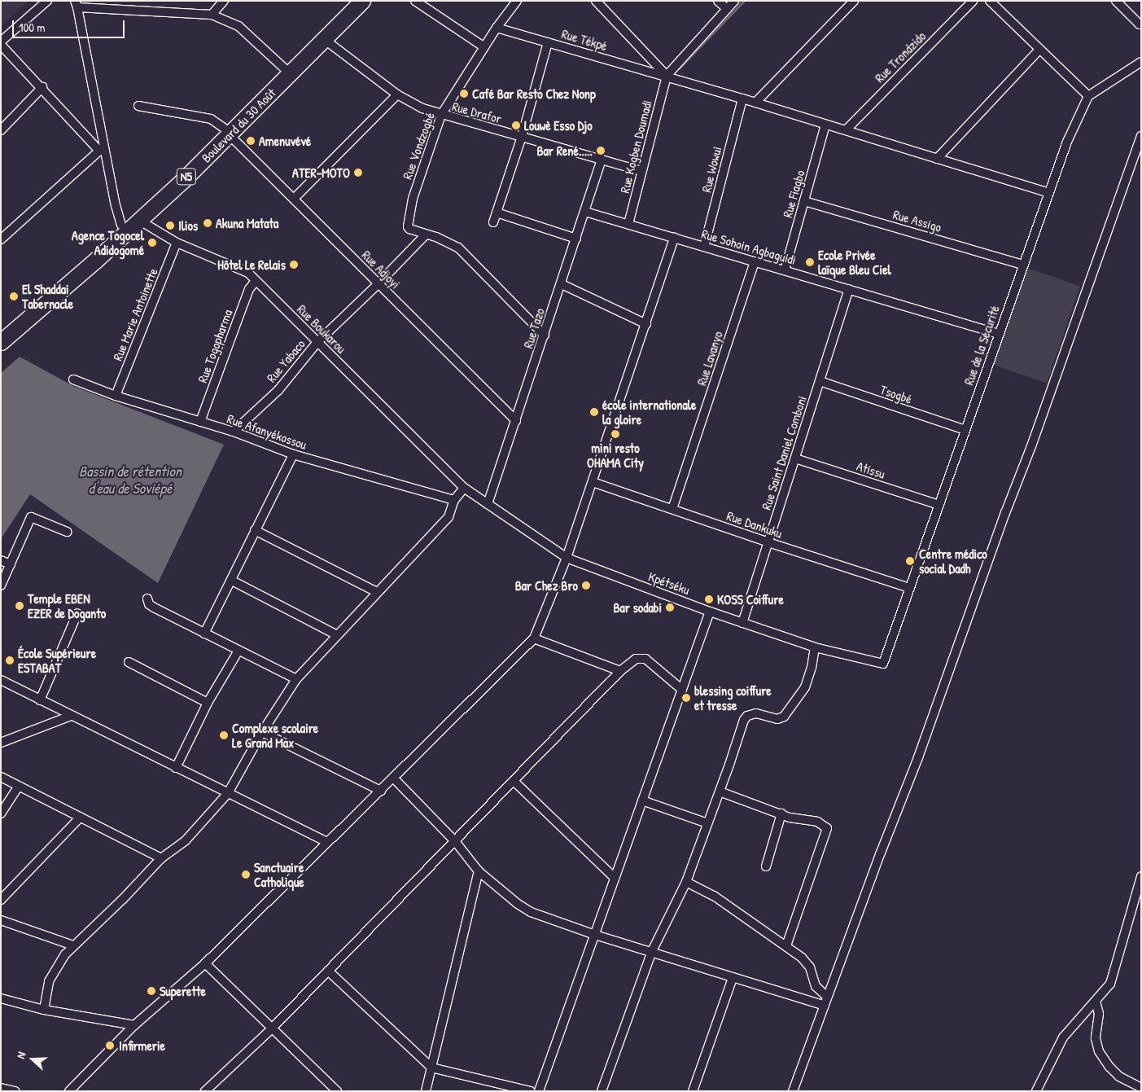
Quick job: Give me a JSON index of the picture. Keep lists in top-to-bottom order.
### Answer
{
  "streets": {
    "highway": ["Boulevard du 30 Août", "N5"],
    "street": [
      "Rue Tékpé",
      "Rue Trondzido",
      "Rue Drafor",
      "Rue Vondzogbé",
      "Rue Kogben Doumadi",
      "Rue Wowui",
      "Rue Fiagbo",
      "Rue Assigo",
      "Rue Sohoin Agbaguidi",
      "Rue Adjoyi",
      "Rue Marie Antoinette",
      "Rue Tazo",
      "Rue Boukarou",
      "Rue de la Sécurité",
      "Rue Togopharma",
      "Rue Lavanyo",
      "Rue Yabaco",
      "Tsogbé",
      "Rue Afanyékossou",
      "Rue Saint Daniel Comboni",
      "Atissu",
      "Rue Dankuku",
      "Kpétséku"
    ]
  },
  "crossings": [
    ["Rue Tékpé", "Rue Trondzido"],
    ["Rue Tékpé", "Rue Vondzogbé"],
    ["Rue Tékpé", "Rue Kogben Doumadi"],
    ["Rue Tékpé", "Rue Wowui"],
    ["Rue Tékpé", "Rue Fiagbo"],
    ["Rue Tékpé", "Rue de la Sécurité"],
    ["Rue Drafor", "Boulevard du 30 Août"],
    ["Rue Drafor", "Rue Vondzogbé"],
    ["Rue Drafor", "Rue Kogben Doumadi"],
    ["Rue Drafor", "Rue Tazo"],
    ["Boulevard du 30 Août", "Rue Adjoyi"],
    ["Boulevard du 30 Août", "Rue Boukarou"],
    ["Rue Vondzogbé", "Rue Yabaco"],
    ["Rue Kogben Doumadi", "Rue Sohoin Agbaguidi"],
    ["Rue Wowui", "Rue Sohoin Agbaguidi"],
    ["Rue Fiagbo", "Rue Assigo"],
    ["Rue Fiagbo", "Rue Sohoin Agbaguidi"],
    ["Rue Assigo", "Rue de la Sécurité"],
    ["Rue Sohoin Agbaguidi", "Rue Tazo"],
    ["Rue Sohoin Agbaguidi", "Rue de la Sécurité"],
    ["Rue Sohoin Agbaguidi", "Rue Lavanyo"],
    ["Rue Sohoin Agbaguidi", "Rue Saint Daniel Comboni"],
    ["Rue Adjoyi", "Rue Tazo"],
    ["Rue Adjoyi", "Rue Yabaco"],
    ["Rue Marie Antoinette", "Rue Boukarou"],
    ["Rue Marie Antoinette", "Rue Afanyékossou"],
    ["Rue Tazo", "Kpétséku"],
    ["Rue Boukarou", "Rue Togopharma"],
    ["Rue Boukarou", "Rue Yabaco"],
    ["Rue Boukarou", "Kpétséku"],
    ["Rue de la Sécurité", "Tsogbé"],
    ["Rue de la Sécurité", "Atissu"],
    ["Rue de la Sécurité", "Rue Dankuku"],
    ["Rue de la Sécurité", "Kpétséku"],
    ["Rue Togopharma", "Rue Afanyékossou"],
    ["Rue Lavanyo", "Rue Dankuku"],
    ["Rue Yabaco", "Rue Afanyékossou"],
    ["Tsogbé", "Rue Saint Daniel Comboni"],
    ["Rue Saint Daniel Comboni", "Atissu"],
    ["Rue Saint Daniel Comboni", "Rue Dankuku"],
    ["Rue Saint Daniel Comboni", "Kpétséku"]
  ],
  "water": ["Bassin de rétention d'eau de Soviépé"],
  "places": [
    "Café Bar Resto Chez Nonp",
    "Louwè Esso Djo",
    "Amenuvévé",
    "Bar René.....",
    "ATER-MOTO",
    "Akuna Matata",
    "Ilios",
    "Agence Togocel Adidogomé",
    "Ecole Privée laïque Bleu Ciel",
    "Hôtel Le Relais",
    "El Shaddai Tabernacle",
    "école internationale la gloire",
    "mini resto OHAMA City",
    "Centre médico social Dadh",
    "Bar Chez Bro",
    "KOSS Coiffure",
    "Temple EBEN EZER de Doganto",
    "Bar sodabi",
    "École Supérieure ESTABAT",
    "blessing coiffure et tresse",
    "Complexe scolaire Le Grand Max",
    "Sanctuaire Catholique",
    "Superette",
    "Infirmerie"
  ],
  "scale_bar": "100 m",
  "north": "left"
}
